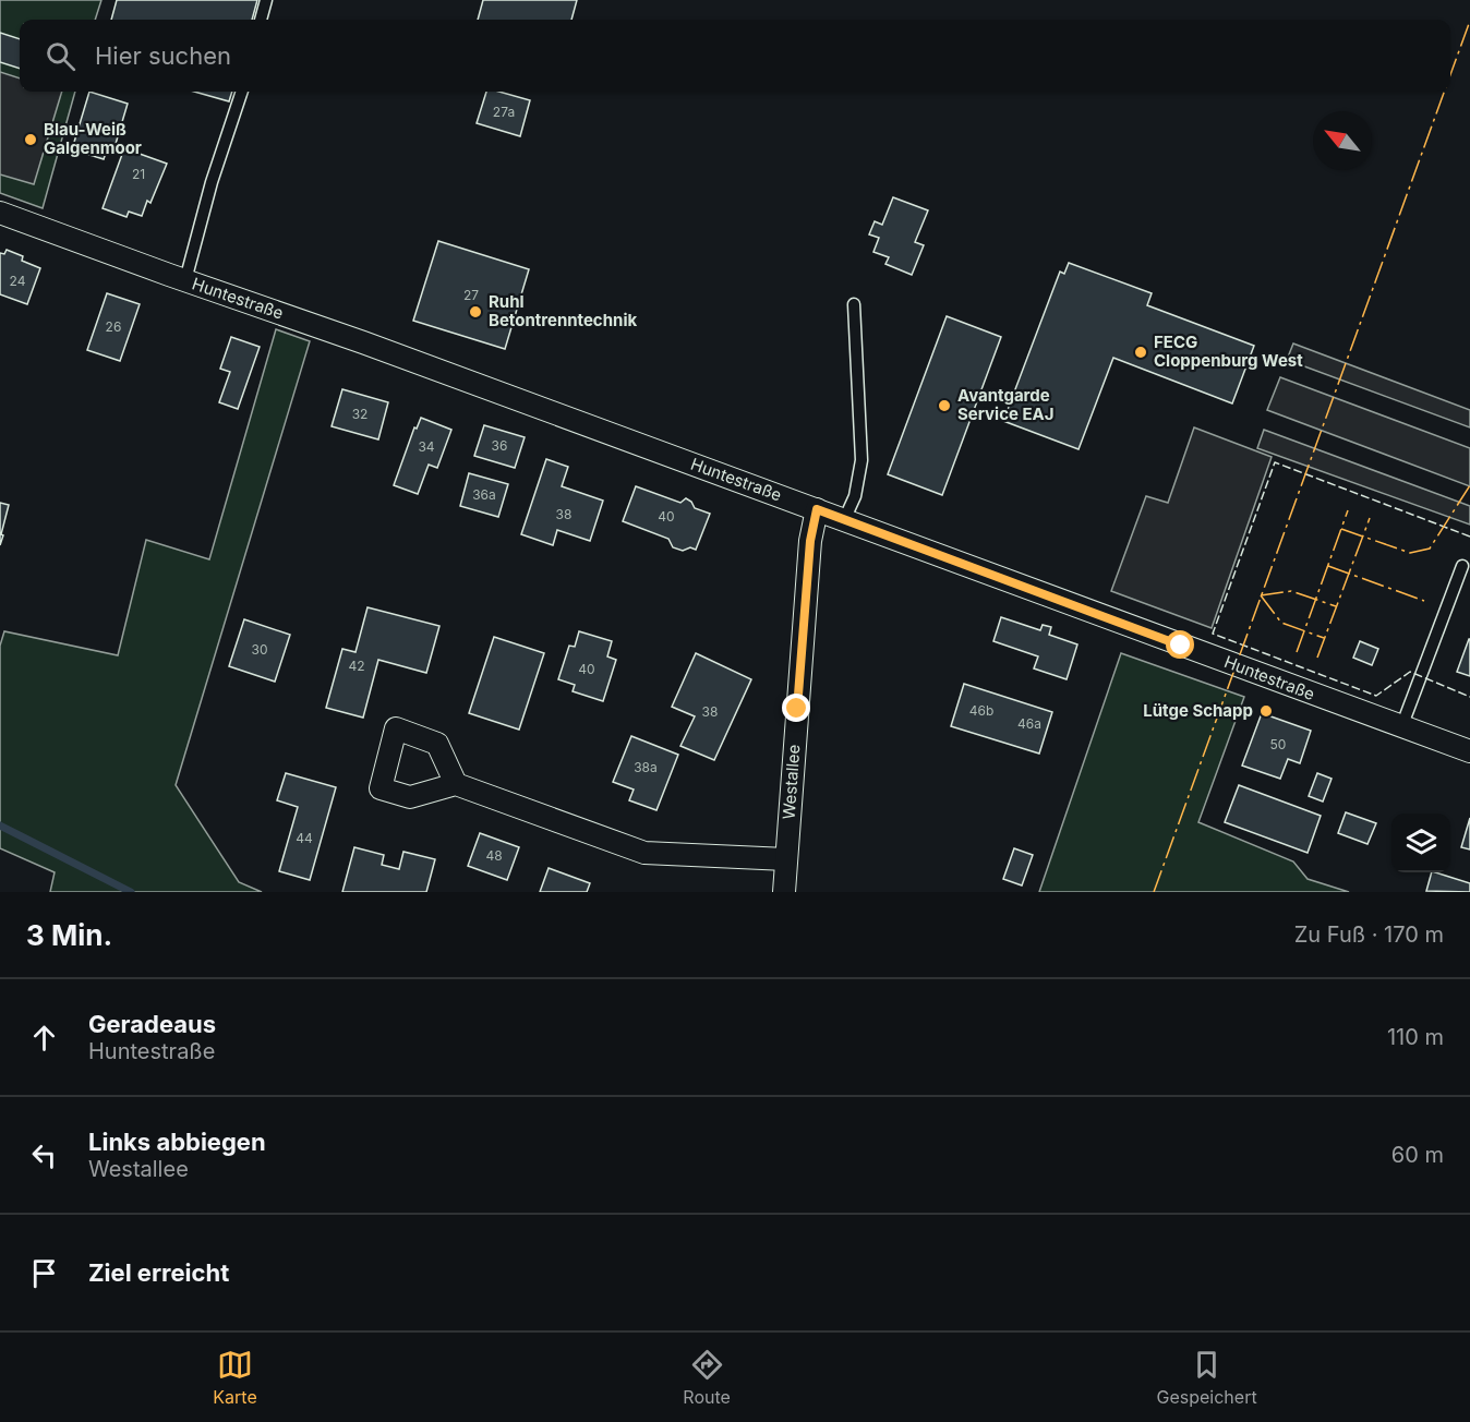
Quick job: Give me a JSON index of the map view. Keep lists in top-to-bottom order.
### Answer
{
  "streets": {
    "street": ["Huntestraße", "Westallee"]
  },
  "crossings": [
    ["Huntestraße", "Westallee"]
  ],
  "places": [
    "Blau-Weiß Galgenmoor",
    "Ruhl Betontrenntechnik",
    "FECG Cloppenburg West",
    "Avantgarde Service EAJ",
    "Lütge Schapp"
  ],
  "house_numbers": [
    "27a",
    "21",
    "24",
    "27",
    "26",
    "32",
    "36",
    "34",
    "36a",
    "38",
    "40",
    "30",
    "42",
    "40",
    "46b",
    "38",
    "46a",
    "50",
    "38a",
    "44",
    "48"
  ],
  "north": "top left",
  "page": {
    "search": "Hier suchen",
    "heading": ["3 Min.", "Zu Fuß · 170 m"],
    "list": [
      ["Geradeaus", "Huntestraße", "110 m"],
      ["Links abbiegen", "Westallee", "60 m"],
      "Ziel erreicht"
    ],
    "nav": ["Karte", "Route", "Gespeichert"]
  }
}
